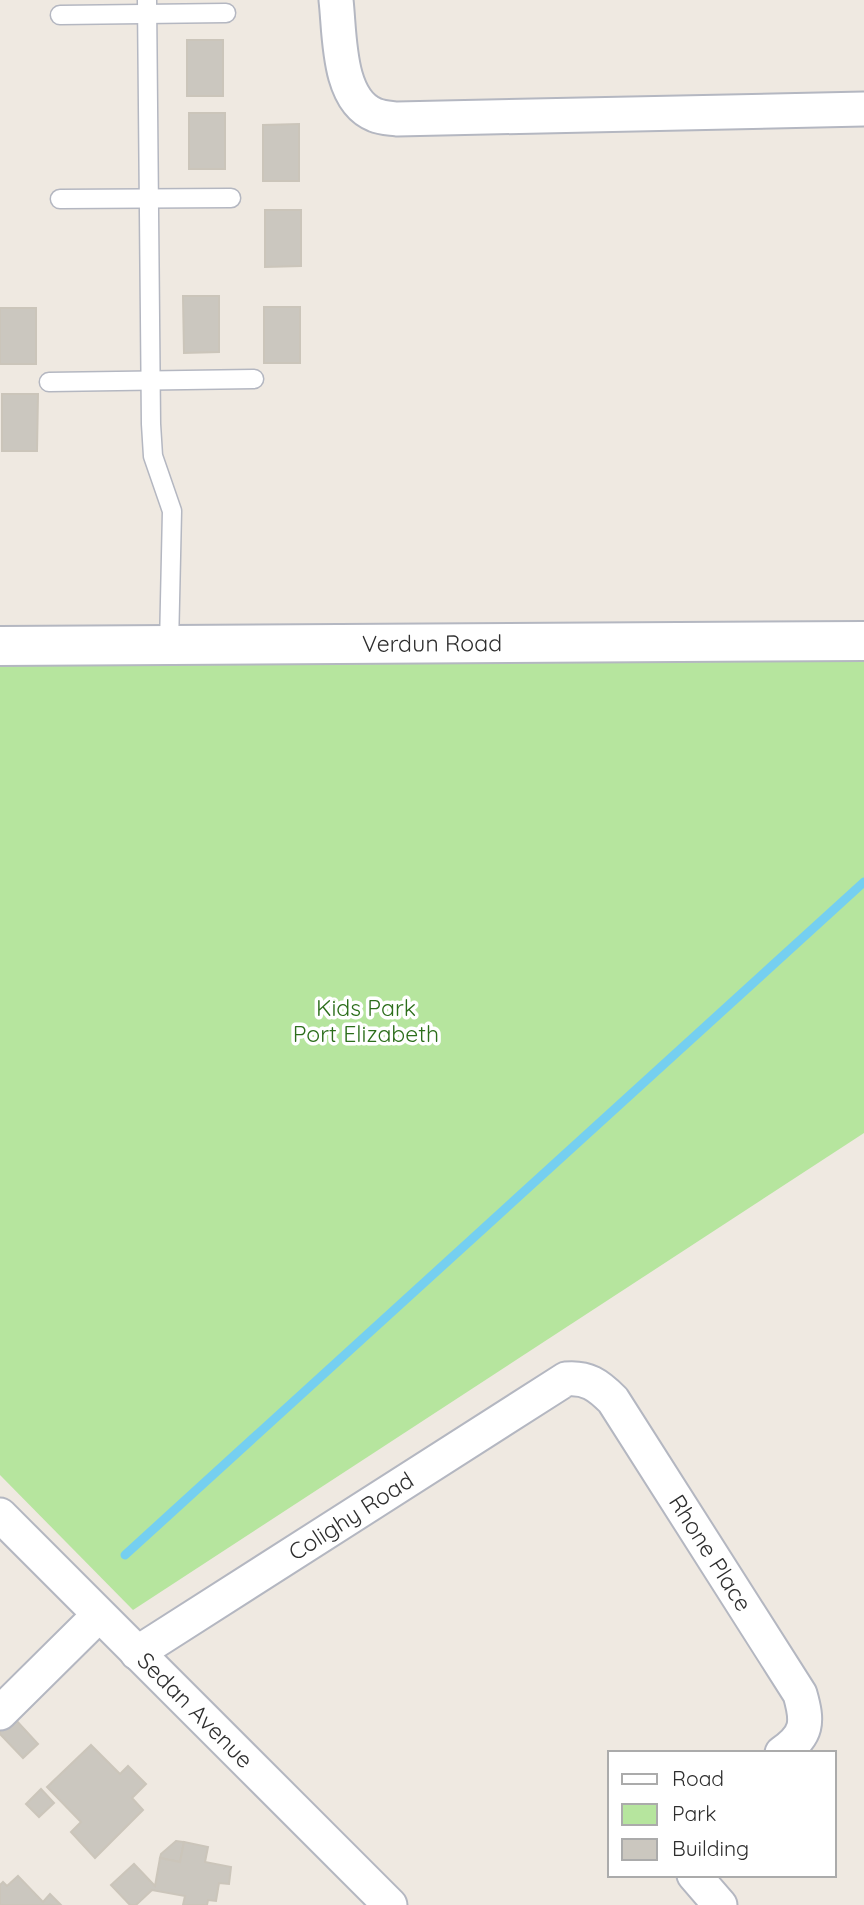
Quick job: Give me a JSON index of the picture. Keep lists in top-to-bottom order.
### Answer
{
  "streets": {
    "street": [
      "Verdun Road",
      "Colighy Road",
      "Rhone Place",
      "Sedan Avenue"
    ]
  },
  "crossings": [
    ["Colighy Road", "Rhone Place"],
    ["Colighy Road", "Sedan Avenue"]
  ],
  "parks": ["Kids Park Port Elizabeth"],
  "legend": ["Road", "Park", "Building"]
}
